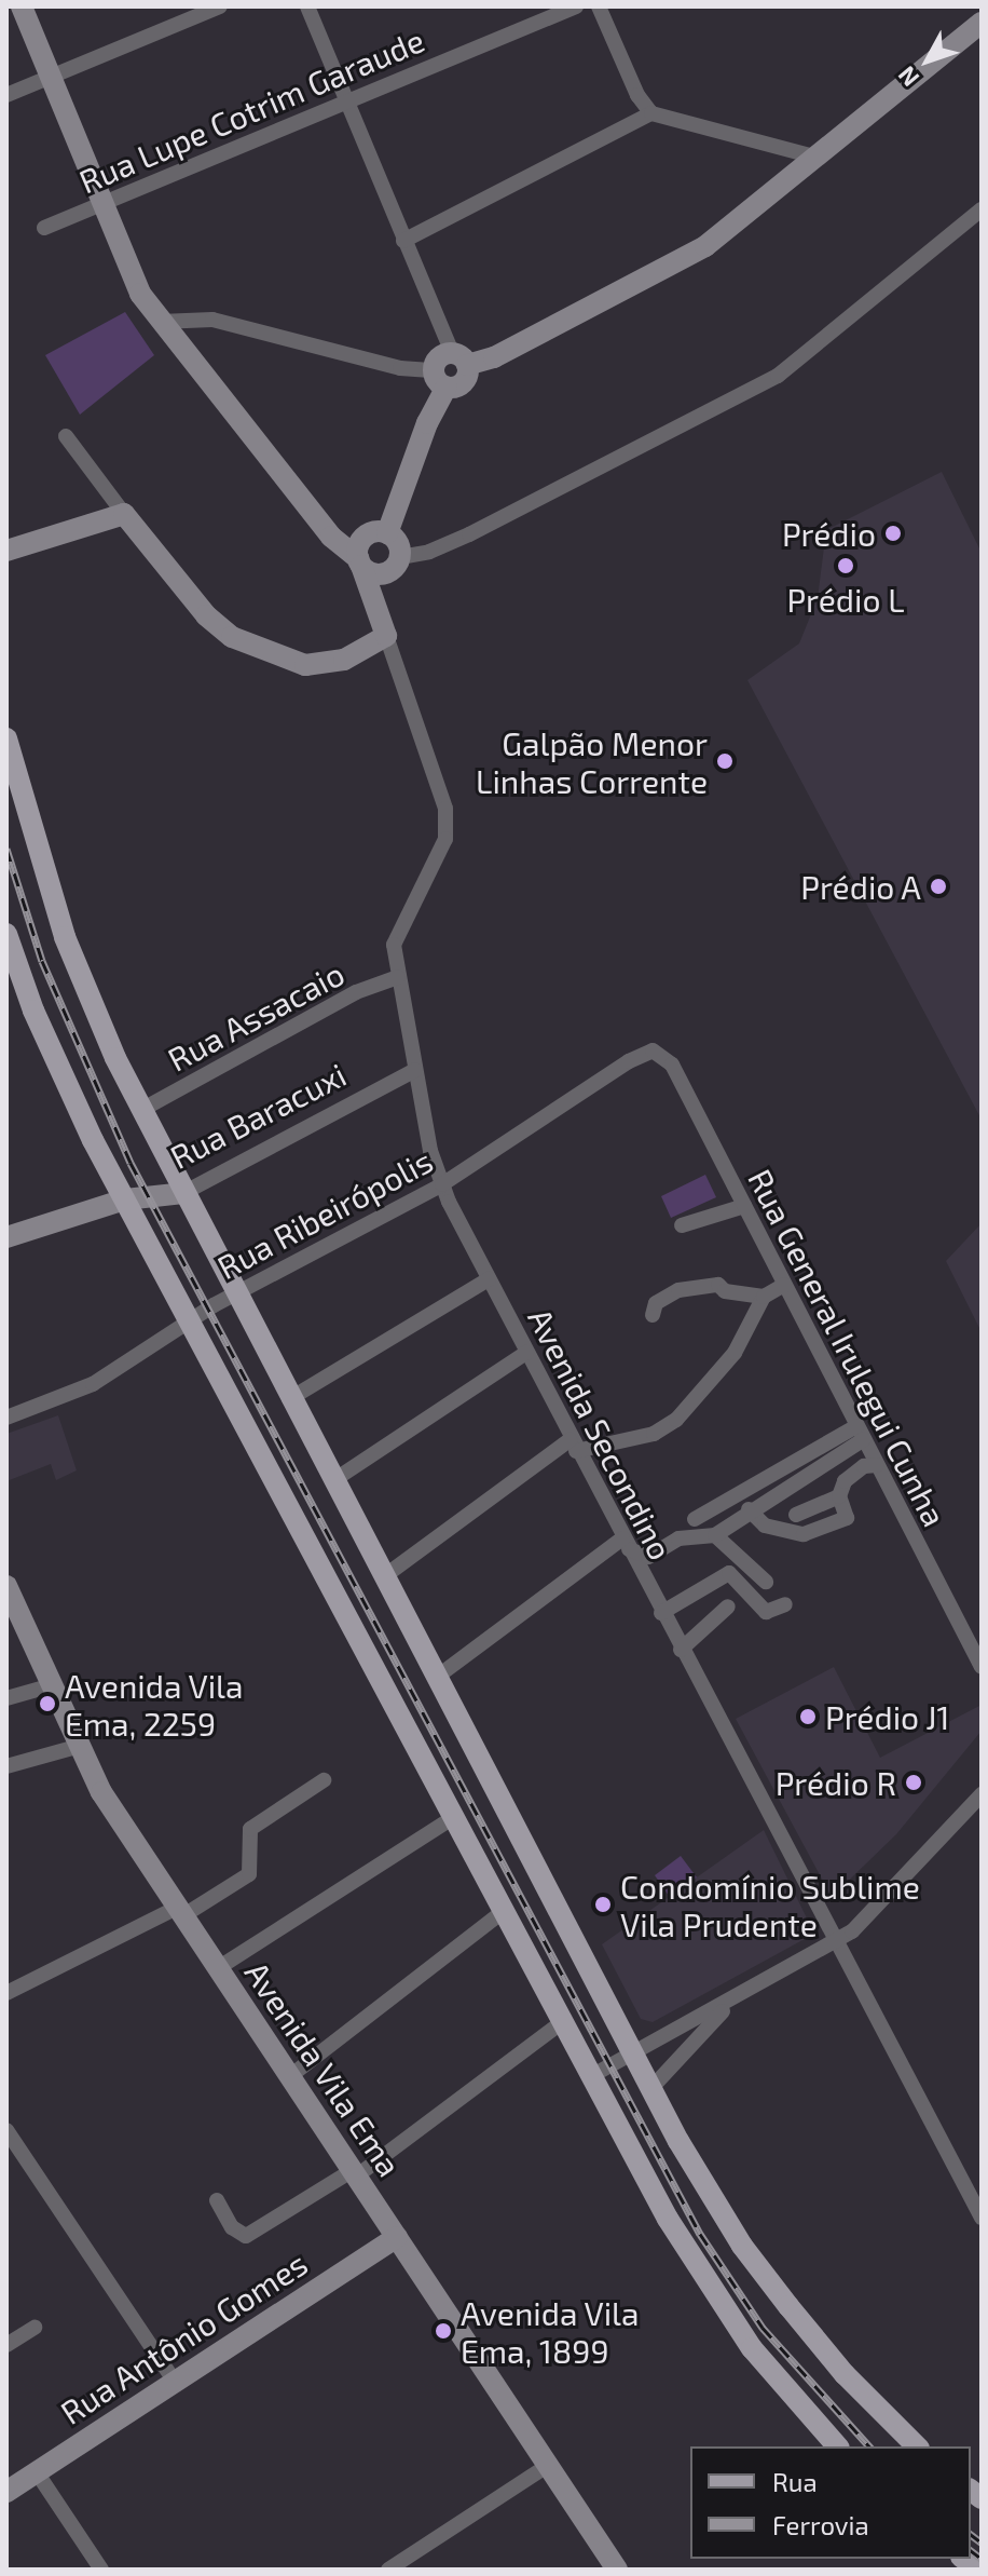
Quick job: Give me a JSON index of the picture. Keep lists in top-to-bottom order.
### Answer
{
  "streets": {
    "street": [
      "Rua Lupe Cotrim Garaude",
      "Rua Assacaio",
      "Rua Baracuxi",
      "Rua Ribeirópolis",
      "Rua General Irulegui Cunha",
      "Avenida Secondino",
      "Avenida Vila Ema",
      "Rua Antônio Gomes"
    ]
  },
  "crossings": [
    ["Rua Assacaio", "Avenida Secondino"],
    ["Rua Baracuxi", "Avenida Secondino"],
    ["Rua Ribeirópolis", "Rua General Irulegui Cunha"],
    ["Rua Ribeirópolis", "Avenida Secondino"],
    ["Avenida Vila Ema", "Rua Antônio Gomes"]
  ],
  "places": [
    "Prédio",
    "Prédio L",
    "Galpão Menor Linhas Corrente",
    "Prédio A",
    "Avenida Vila Ema, 2259",
    "Prédio J1",
    "Prédio R",
    "Condomínio Sublime Vila Prudente",
    "Avenida Vila Ema, 1899"
  ],
  "legend": ["Rua", "Ferrovia"],
  "north": "bottom left"
}
